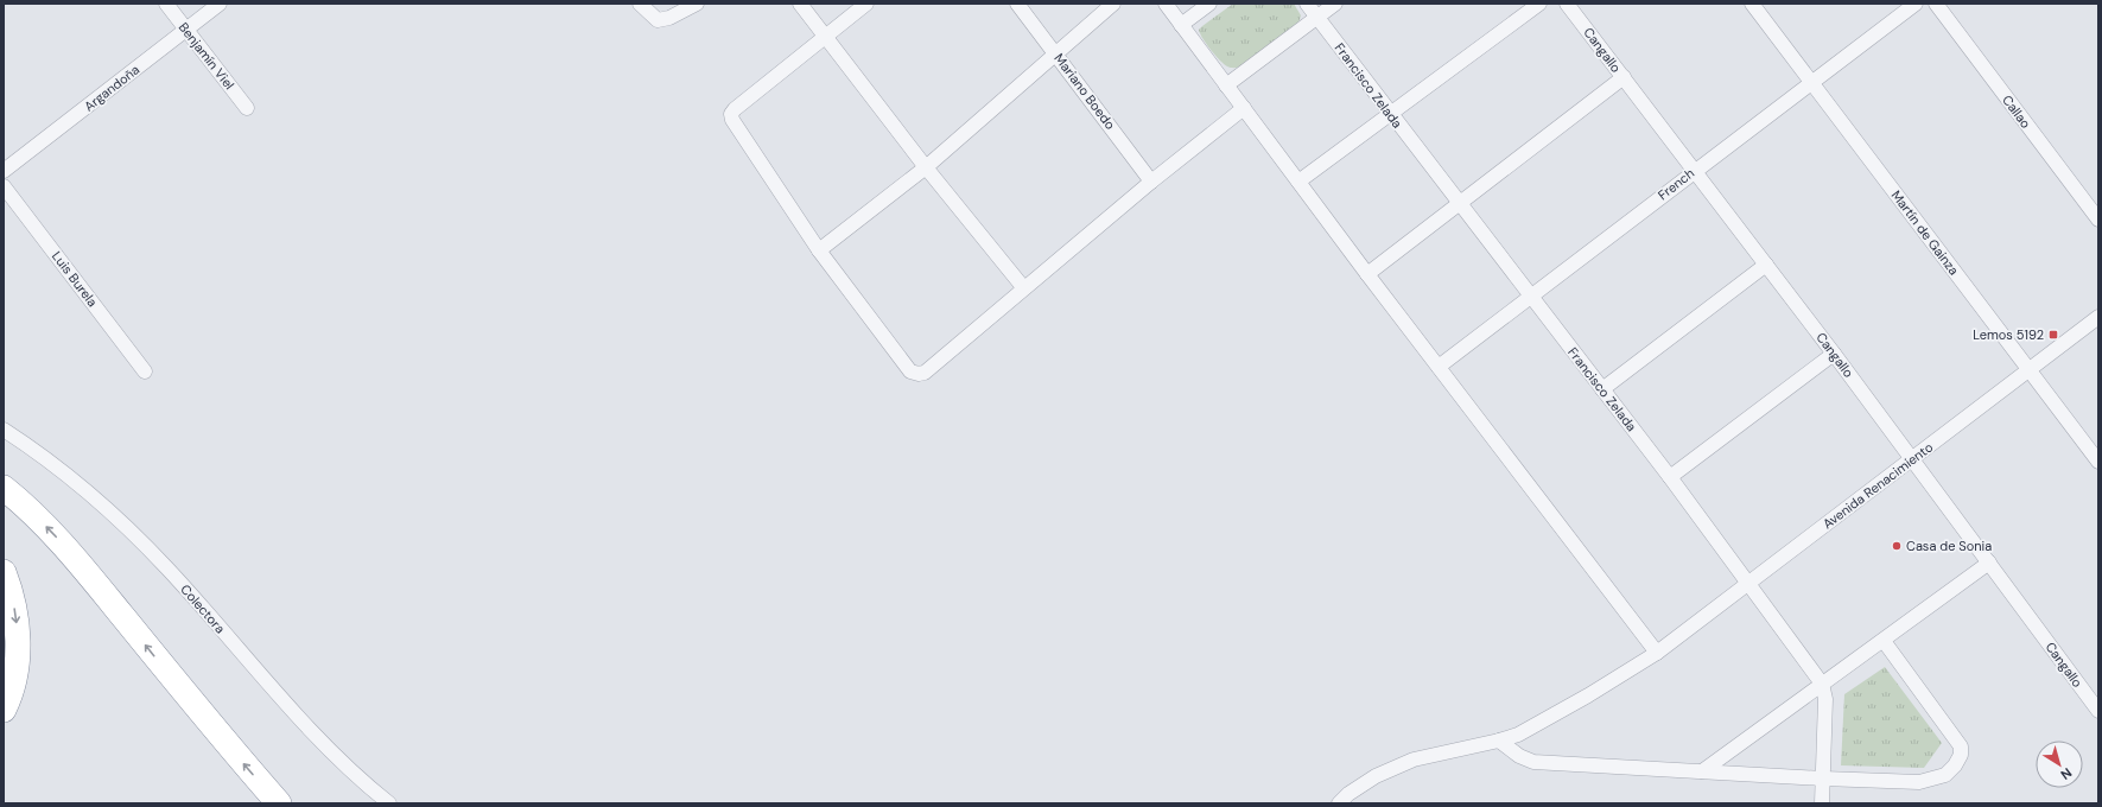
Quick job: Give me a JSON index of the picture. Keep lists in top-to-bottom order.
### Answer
{
  "streets": {
    "street": [
      "Cangallo",
      "Benjamín Viel",
      "Francisco Zelada",
      "Argandoña",
      "Mariano Boedo",
      "Callao",
      "French",
      "Martín de Gainza",
      "Luis Burela",
      "Avenida Renacimiento",
      "Colectora"
    ]
  },
  "crossings": [
    ["Cangallo", "French"],
    ["Cangallo", "Avenida Renacimiento"],
    ["Benjamín Viel", "Argandoña"],
    ["Francisco Zelada", "French"],
    ["Francisco Zelada", "Avenida Renacimiento"],
    ["French", "Martín de Gainza"],
    ["Martín de Gainza", "Avenida Renacimiento"]
  ],
  "places": {
    "transit": ["Lemos 5192"],
    "other": ["Casa de Sonia"]
  },
  "north": "bottom right"
}
